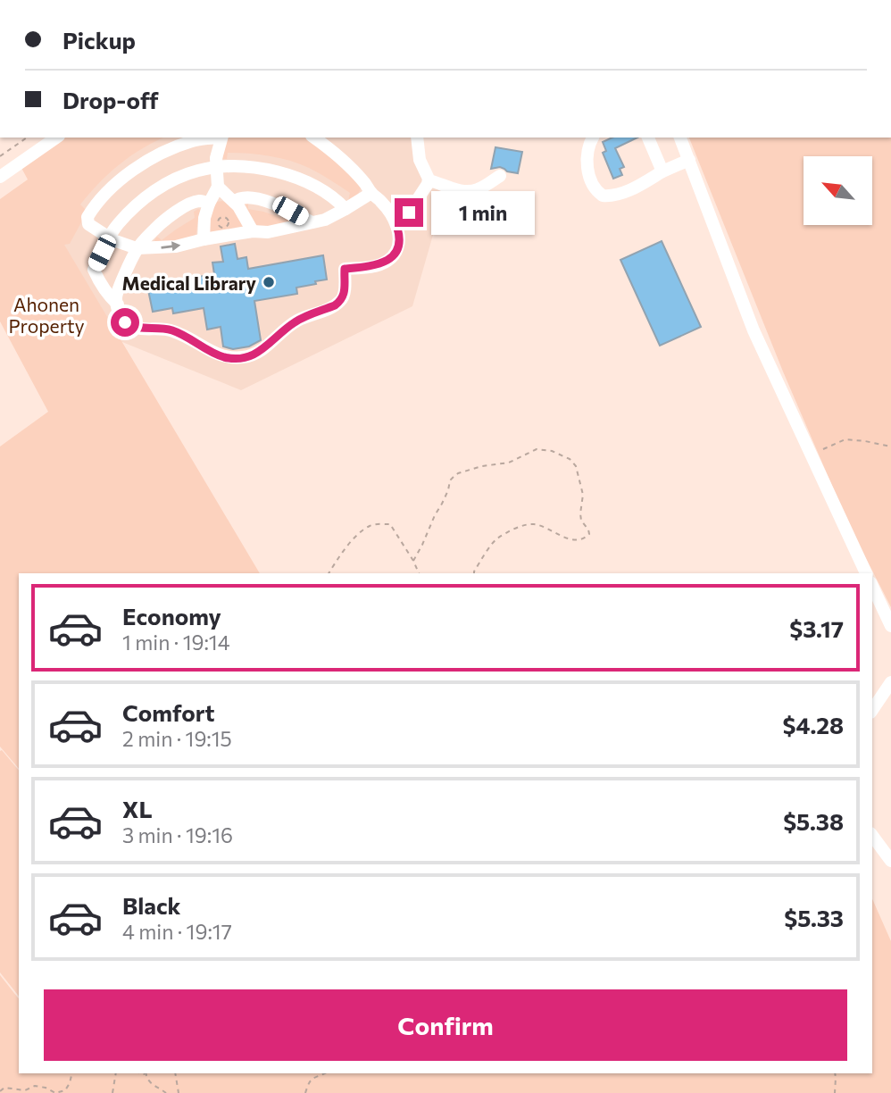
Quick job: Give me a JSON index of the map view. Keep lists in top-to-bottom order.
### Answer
{
  "parks": ["Ahonen Property"],
  "places": ["Medical Library"],
  "north": "top left",
  "page": {
    "banner": ["Pickup", "Drop-off"],
    "bubble": "1 min",
    "list": [
      {
        "name": "Economy",
        "note": "1 min · 19:14",
        "value": "$3.17"
      },
      {
        "name": "Comfort",
        "note": "2 min · 19:15",
        "value": "$4.28"
      },
      {
        "name": "XL",
        "note": "3 min · 19:16",
        "value": "$5.38"
      },
      {
        "name": "Black",
        "note": "4 min · 19:17",
        "value": "$5.33"
      }
    ],
    "buttons": "Confirm"
  }
}
